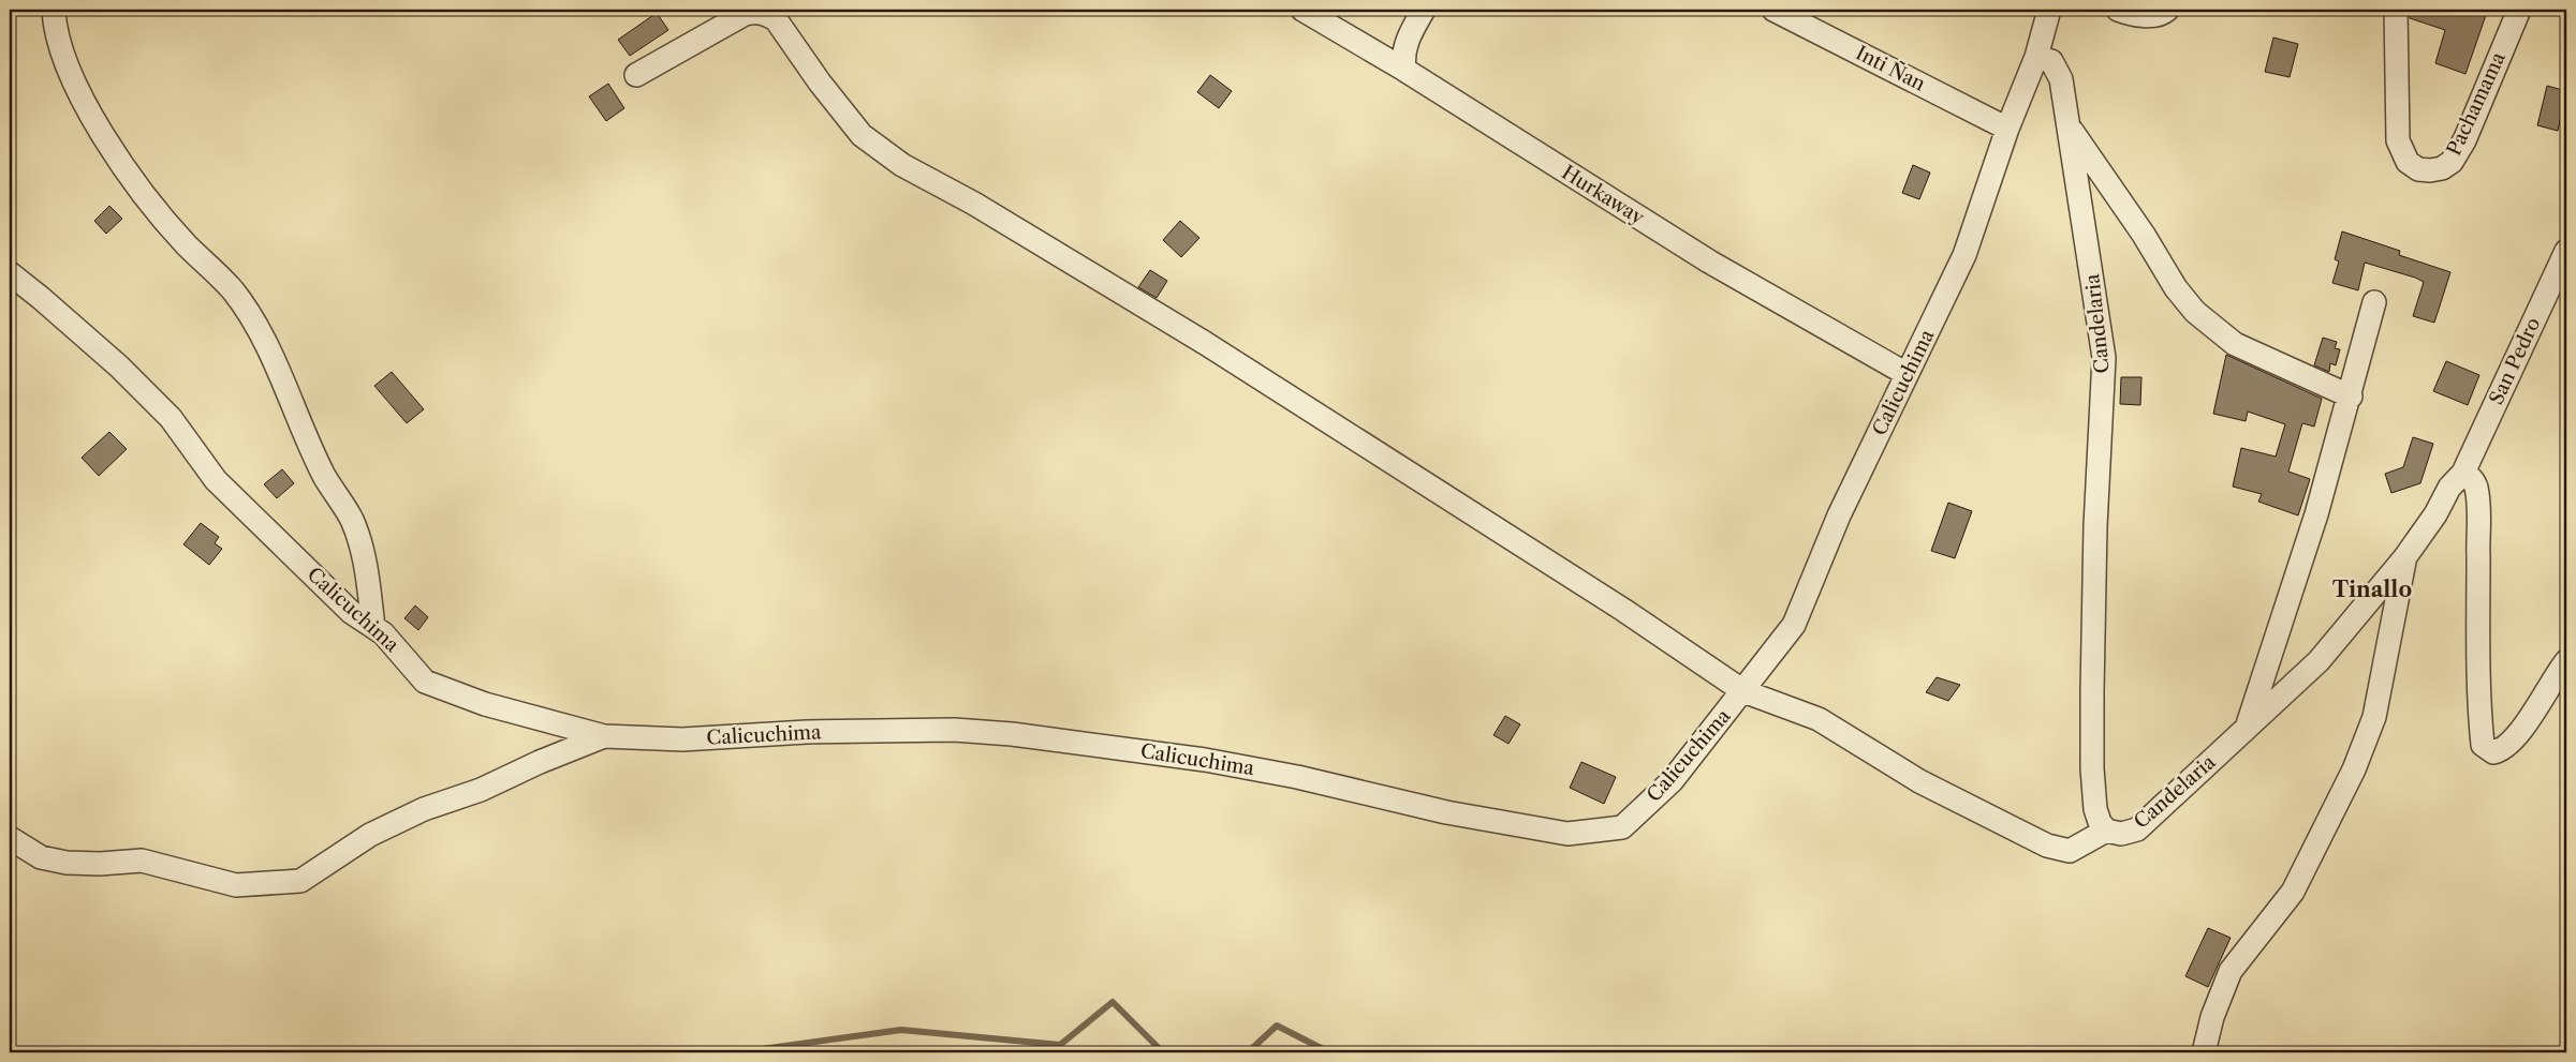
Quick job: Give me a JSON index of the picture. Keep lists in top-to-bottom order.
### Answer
{
  "streets": {
    "street": [
      "Inti Ñan",
      "Pachamama",
      "Hurkaway",
      "Candelaria",
      "San Pedro",
      "Calicuchima"
    ]
  },
  "crossings": [
    ["Inti Ñan", "Calicuchima"],
    ["Hurkaway", "Calicuchima"],
    ["Candelaria", "San Pedro"],
    ["Candelaria", "Calicuchima"]
  ],
  "districts": ["Tinallo"]
}
